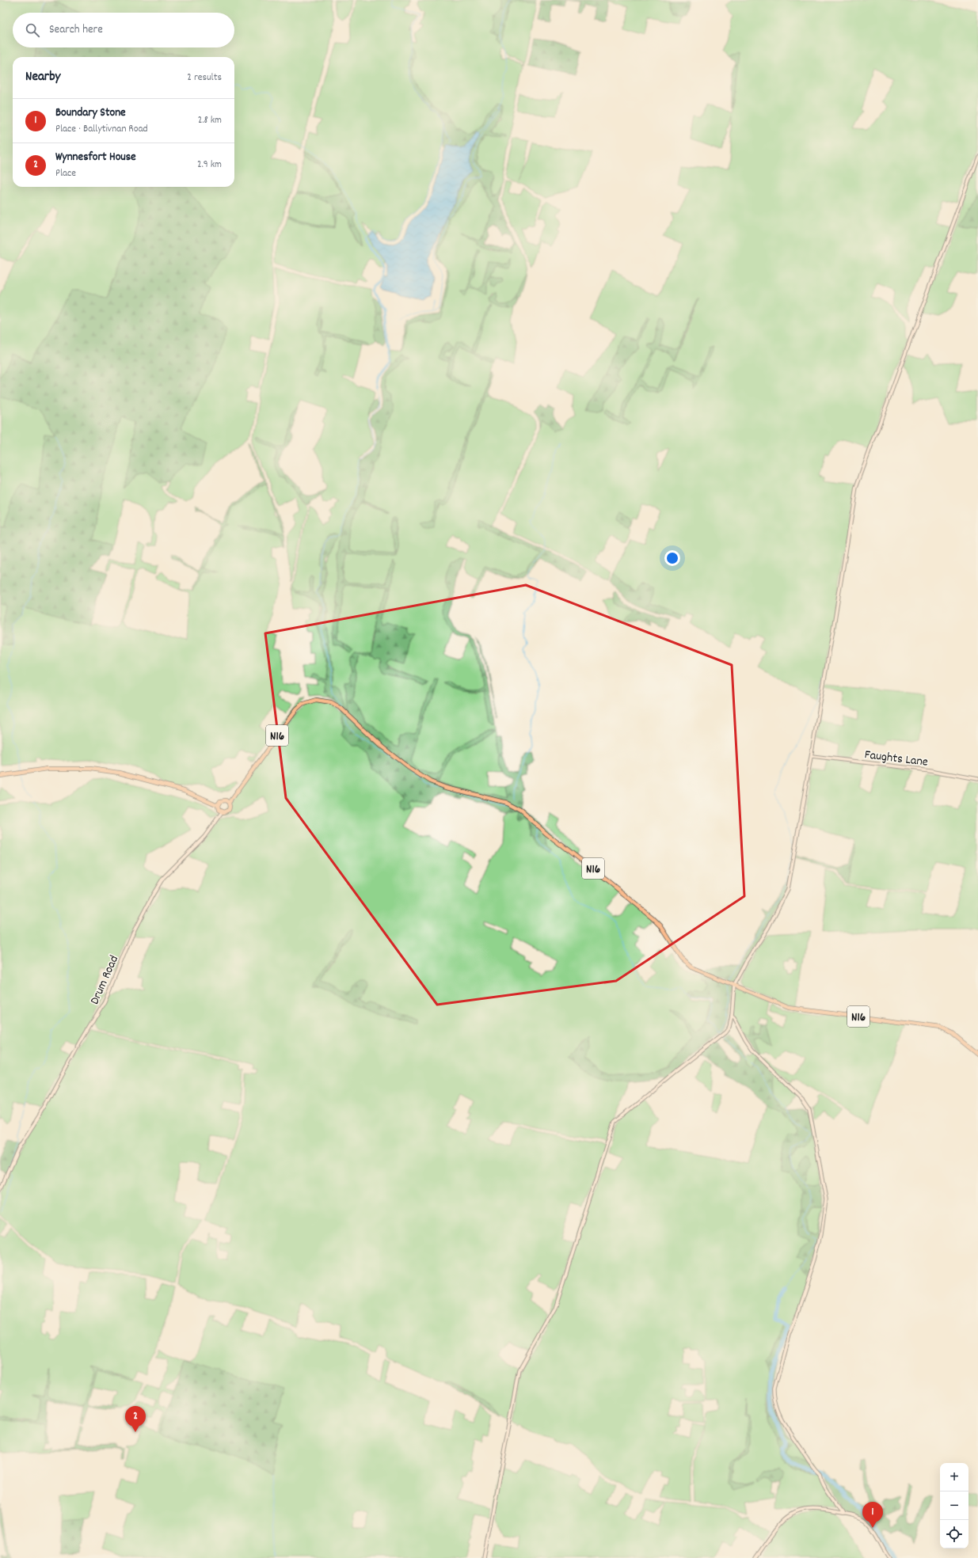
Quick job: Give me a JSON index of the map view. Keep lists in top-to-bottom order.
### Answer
{
  "streets": {
    "highway": ["N16"],
    "street": ["Faughts Lane", "Drum Road"]
  },
  "crossings": [
    ["N16", "Drum Road"]
  ],
  "page": {
    "search": "Search here",
    "heading": ["Nearby", "2 results"],
    "list": [
      {
        "mark": "1",
        "name": "Boundary Stone",
        "note": "Place · Ballytivnan Road",
        "value": "2.8 km"
      },
      {
        "mark": "2",
        "name": "Wynnesfort House",
        "note": "Place",
        "value": "2.9 km"
      }
    ],
    "pins": ["2", "1"],
    "map_buttons": ["+", "−"]
  }
}
